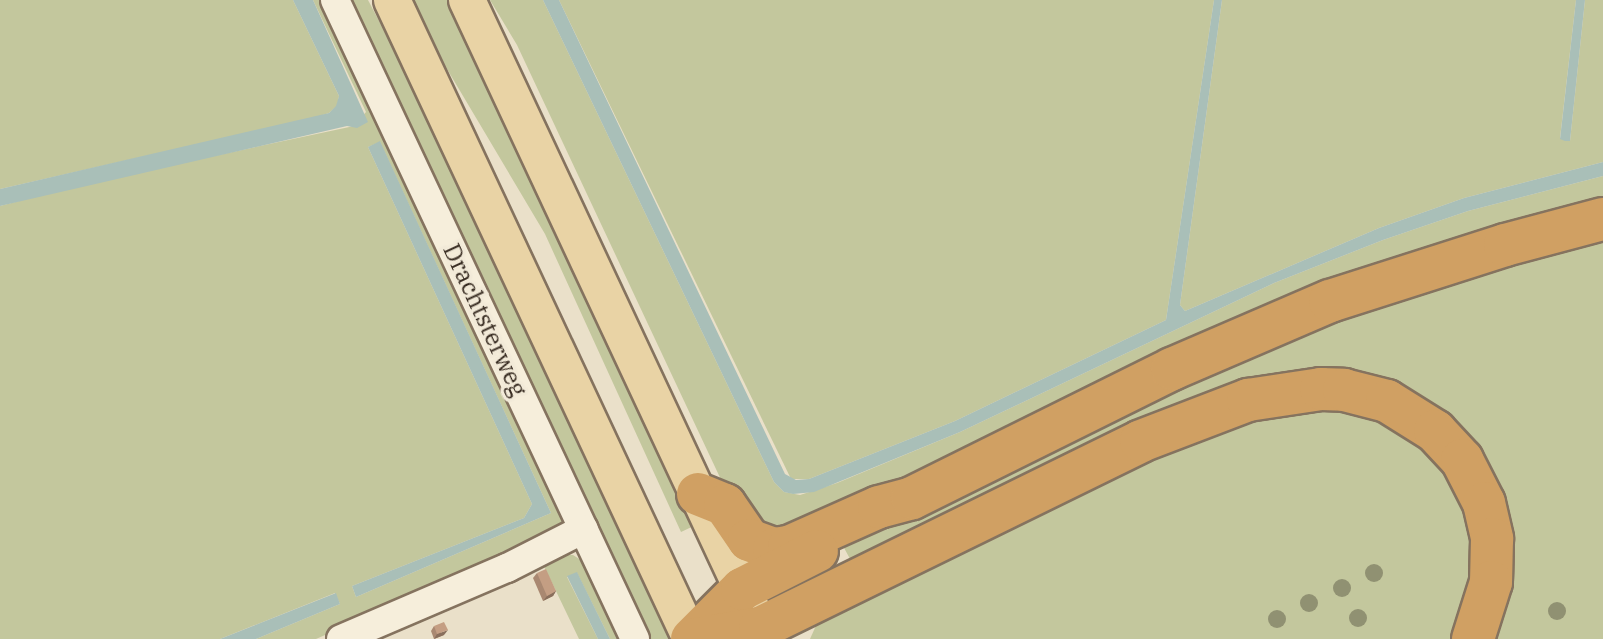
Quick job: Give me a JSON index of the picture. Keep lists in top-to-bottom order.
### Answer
{
  "streets": {
    "street": ["Drachtsterweg"]
  }
}
